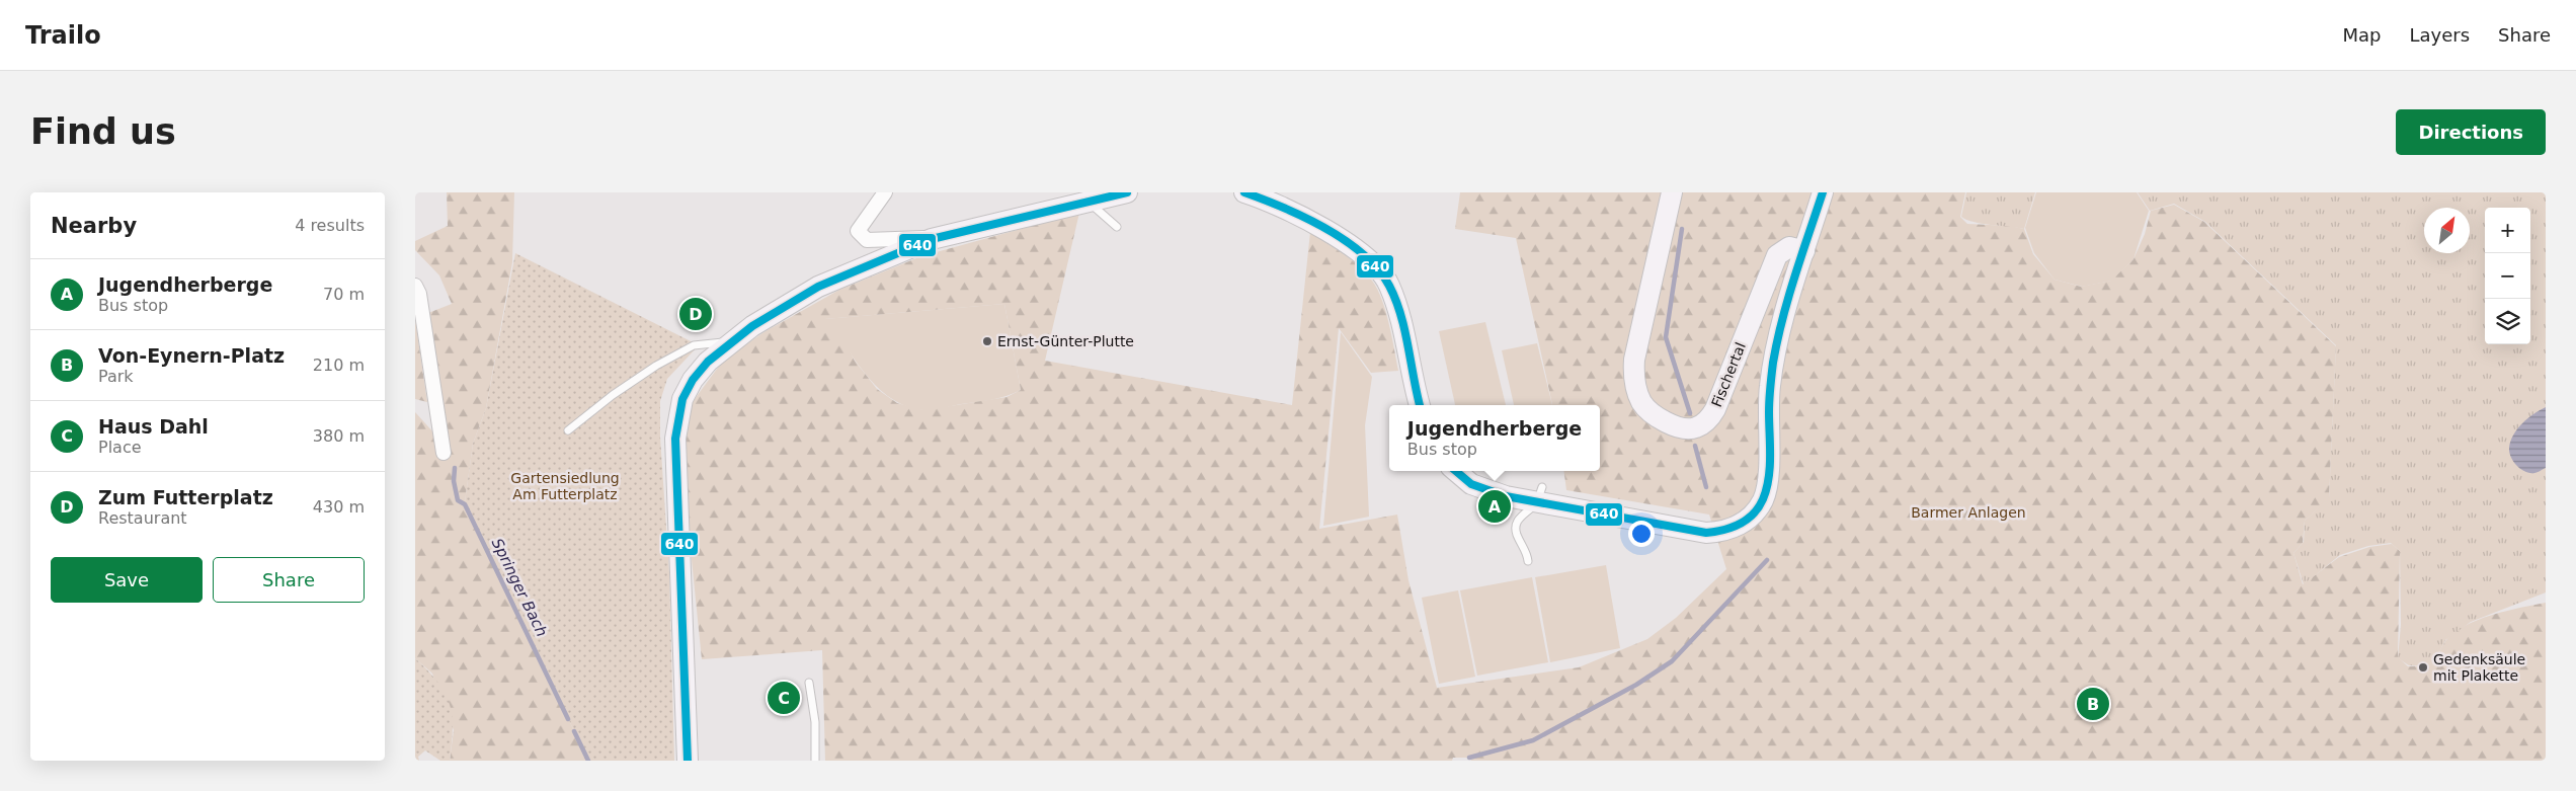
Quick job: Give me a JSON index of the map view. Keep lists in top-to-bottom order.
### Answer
{
  "streets": {
    "main road": ["Fischertal"]
  },
  "water": ["Springer Bach"],
  "parks": ["Gartensiedlung Am Futterplatz", "Barmer Anlagen"],
  "places": ["Ernst-Günter-Plutte", "Gedenksäule mit Plakette"],
  "lines": ["transit line 640"],
  "north": "top right",
  "page": {
    "header": "Trailo",
    "nav": ["Map", "Layers", "Share"],
    "buttons": [
      "Directions",
      ["Save", "Share"]
    ],
    "title": "Find us",
    "heading": ["Nearby", "4 results"],
    "map_buttons": ["+", "−"],
    "list": [
      {
        "mark": "A",
        "name": "Jugendherberge",
        "note": "Bus stop",
        "value": "70 m"
      },
      {
        "mark": "B",
        "name": "Von-Eynern-Platz",
        "note": "Park",
        "value": "210 m"
      },
      {
        "mark": "C",
        "name": "Haus Dahl",
        "note": "Place",
        "value": "380 m"
      },
      {
        "mark": "D",
        "name": "Zum Futterplatz",
        "note": "Restaurant",
        "value": "430 m"
      }
    ],
    "pins": [
      "D",
      "A",
      "C",
      "B"
    ],
    "popup": ["Jugendherberge", "Bus stop"]
  }
}
